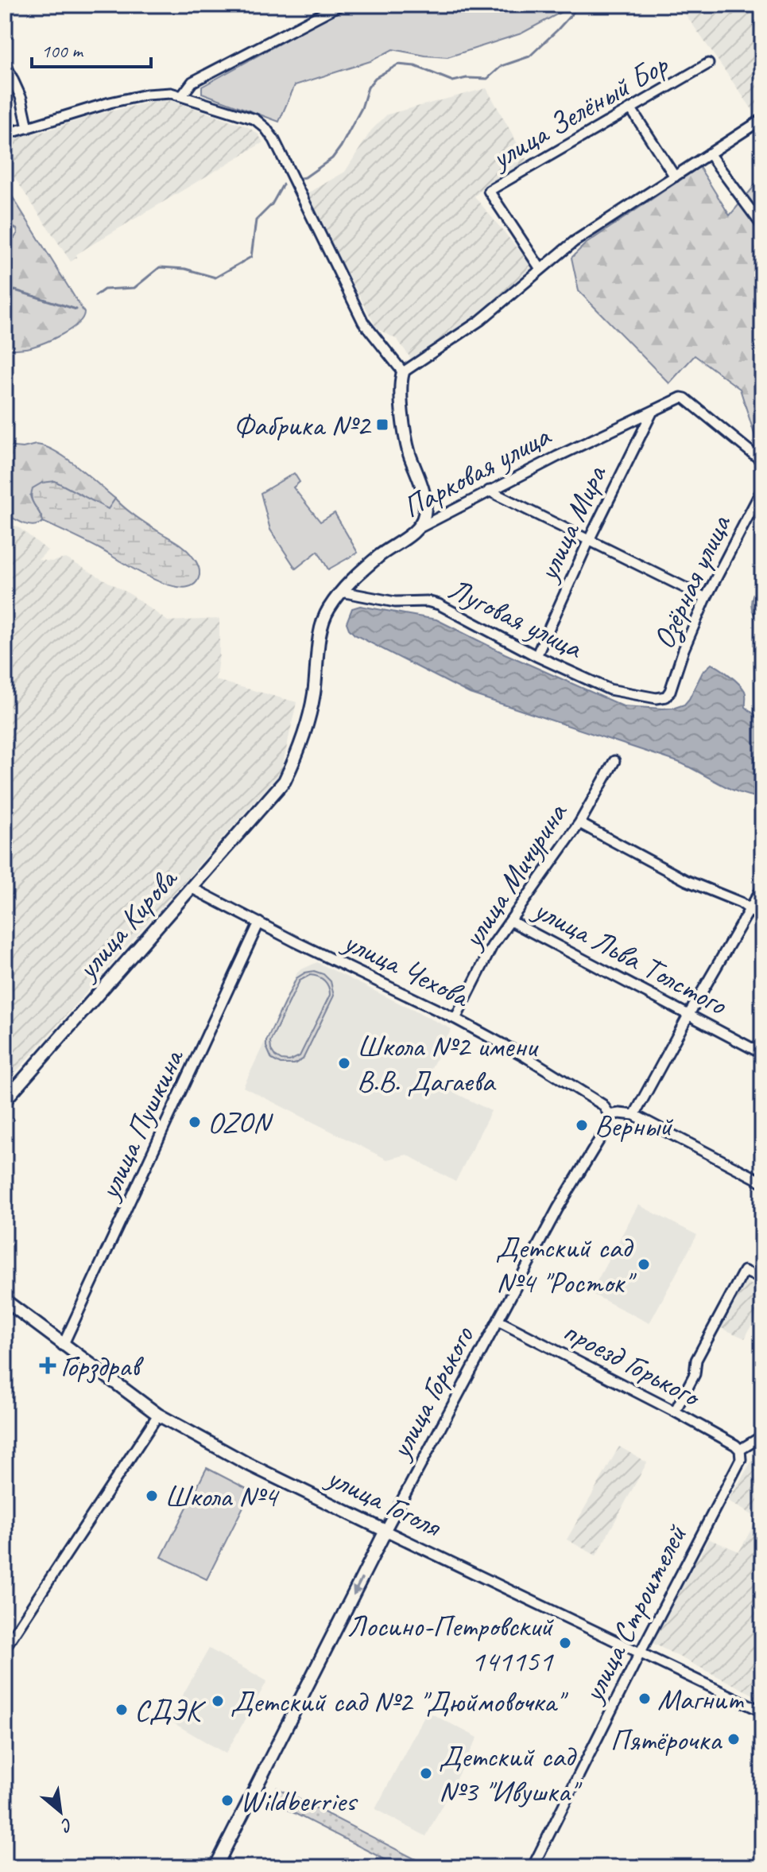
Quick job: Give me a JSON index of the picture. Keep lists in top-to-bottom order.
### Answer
{
  "streets": {
    "street": [
      "улица Зелёный Бор",
      "Парковая улица",
      "улица Мира",
      "Озёрная улица",
      "Луговая улица",
      "улица Мичурина",
      "улица Кирова",
      "улица Льва Толстого",
      "улица Чехова",
      "улица Пушкина",
      "проезд Горького",
      "улица Горького",
      "улица Гоголя",
      "улица Строителей"
    ]
  },
  "crossings": [
    ["Парковая улица", "улица Мира"],
    ["Парковая улица", "Луговая улица"],
    ["Парковая улица", "улица Кирова"],
    ["улица Мира", "Луговая улица"],
    ["Озёрная улица", "Луговая улица"],
    ["улица Мичурина", "улица Льва Толстого"],
    ["улица Мичурина", "улица Чехова"],
    ["улица Кирова", "улица Чехова"],
    ["улица Чехова", "улица Пушкина"],
    ["улица Чехова", "улица Горького"],
    ["улица Пушкина", "улица Гоголя"],
    ["проезд Горького", "улица Горького"],
    ["проезд Горького", "улица Строителей"],
    ["улица Горького", "улица Гоголя"],
    ["улица Гоголя", "улица Строителей"]
  ],
  "one_way": ["улица Горького"],
  "places": {
    "transit": ["Фабрика №2"],
    "other": [
      "Школа №2 имени В.В. Дагаева",
      "OZON",
      "Верный",
      "Детский сад №4 \"Росток\"",
      "Школа №4",
      "Лосино-Петровский 141151",
      "Магнит",
      "Детский сад №2 \"Дюймовочка\"",
      "СДЭК",
      "Пятёрочка",
      "Детский сад №3 \"Ивушка\"",
      "Wildberries"
    ],
    "health": ["Горздрав"]
  },
  "scale_bar": "100 m",
  "north": "bottom right"
}
